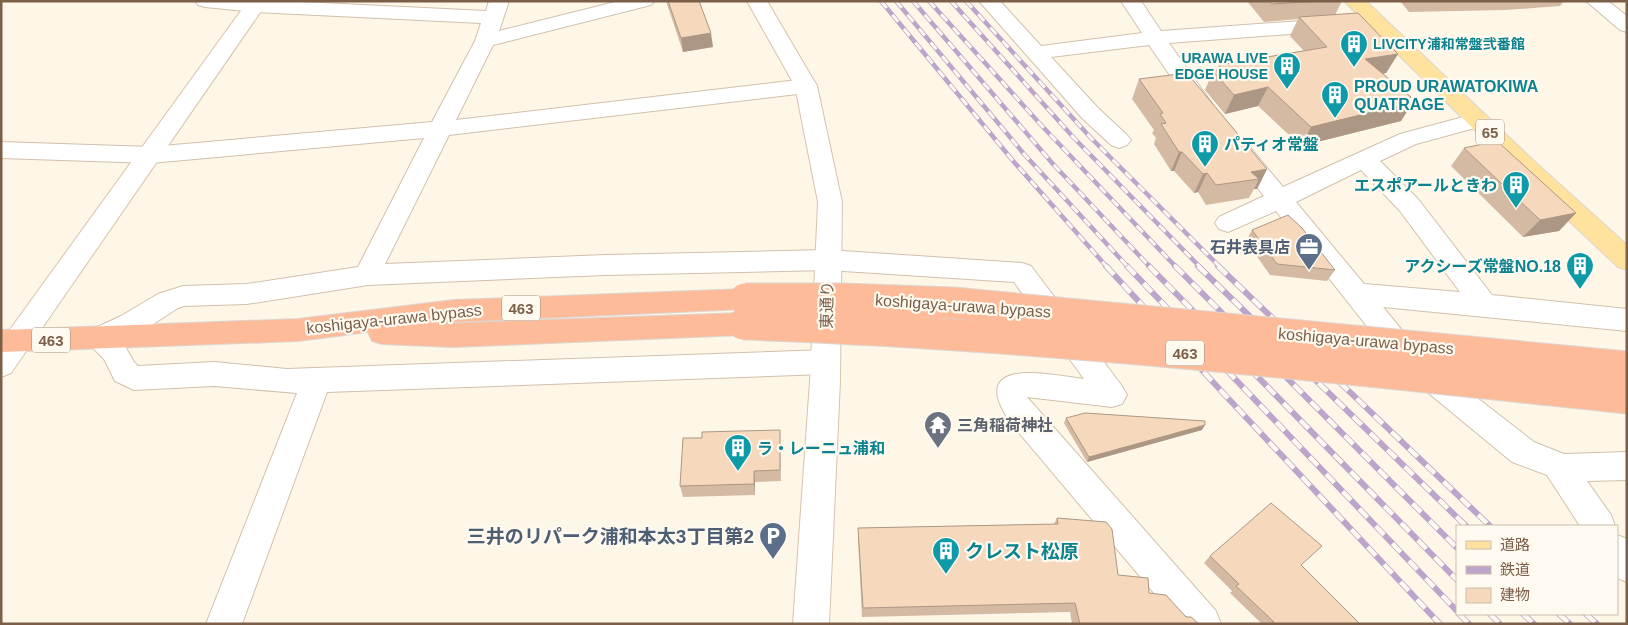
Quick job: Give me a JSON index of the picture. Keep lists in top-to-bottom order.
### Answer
{
  "streets": {
    "highway": ["koshigaya-urawa bypass", "463"],
    "main road": ["65"],
    "street": ["東通り"]
  },
  "places": {
    "building": [
      "LIVCITY浦和常盤弐番館",
      "URAWA LIVE EDGE HOUSE",
      "PROUD URAWATOKIWA QUATRAGE",
      "パティオ常盤",
      "エスポアールときわ",
      "アクシーズ常盤NO.18",
      "ラ・レーニュ浦和",
      "クレスト松原"
    ],
    "office": ["石井表具店"],
    "temple": ["三角稲荷神社"],
    "parking": ["三井のリパーク浦和本太3丁目第2"]
  },
  "legend": ["道路", "鉄道", "建物"]
}
